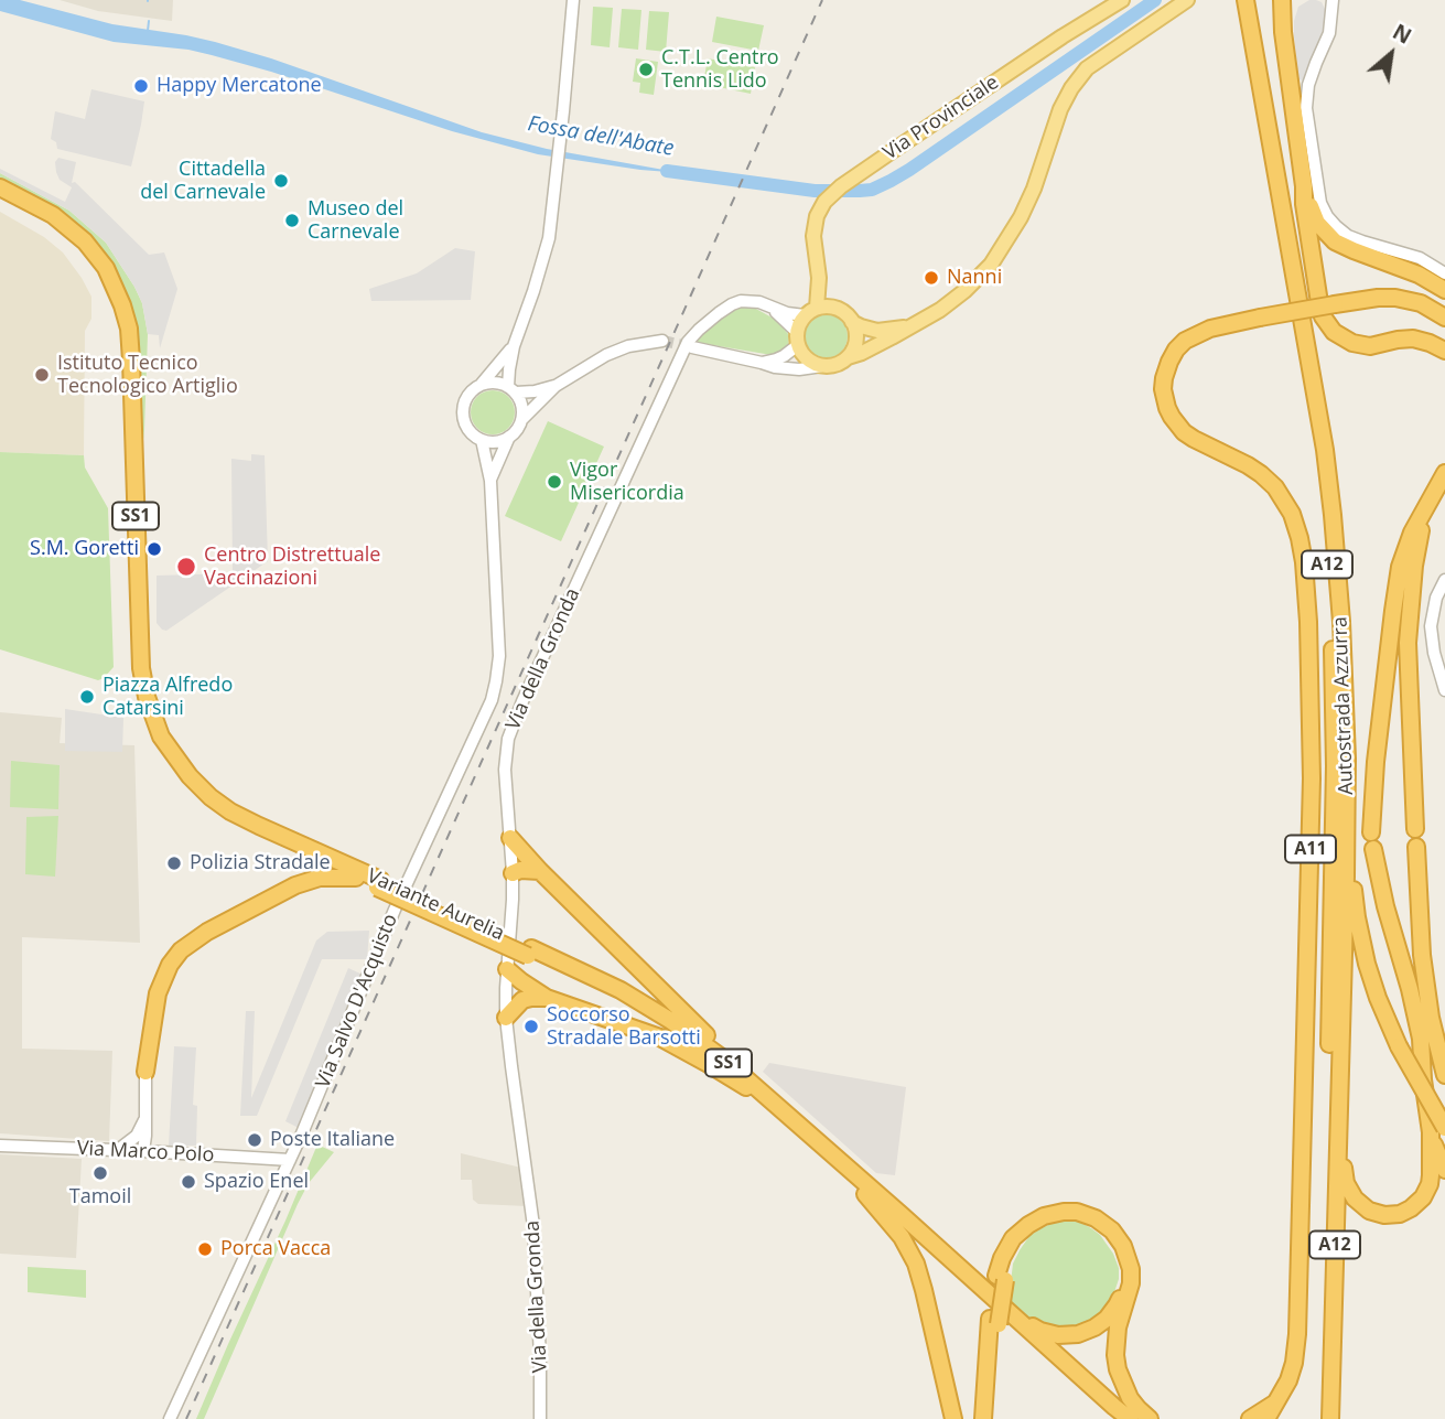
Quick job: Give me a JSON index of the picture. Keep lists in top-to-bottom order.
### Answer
{
  "streets": {
    "highway": [
      "SS1",
      "A12",
      "Autostrada Azzurra",
      "A11",
      "Variante Aurelia"
    ],
    "main road": ["Via Provinciale"],
    "street": ["Via della Gronda", "Via Salvo D'Acquisto", "Via Marco Polo"]
  },
  "crossings": [
    ["Via Provinciale", "Via della Gronda"],
    ["SS1", "Variante Aurelia"],
    ["Via Salvo D'Acquisto", "Via Marco Polo"]
  ],
  "water": ["Fossa dell'Abate"],
  "places": [
    "C.T.L. Centro Tennis Lido",
    "Happy Mercatone",
    "Cittadella del Carnevale",
    "Museo del Carnevale",
    "Nanni",
    "Istituto Tecnico Tecnologico Artiglio",
    "Vigor Misericordia",
    "S.M. Goretti",
    "Centro Distrettuale Vaccinazioni",
    "Piazza Alfredo Catarsini",
    "Polizia Stradale",
    "Soccorso Stradale Barsotti",
    "Poste Italiane",
    "Tamoil",
    "Spazio Enel",
    "Porca Vacca"
  ],
  "north": "top right"
}
